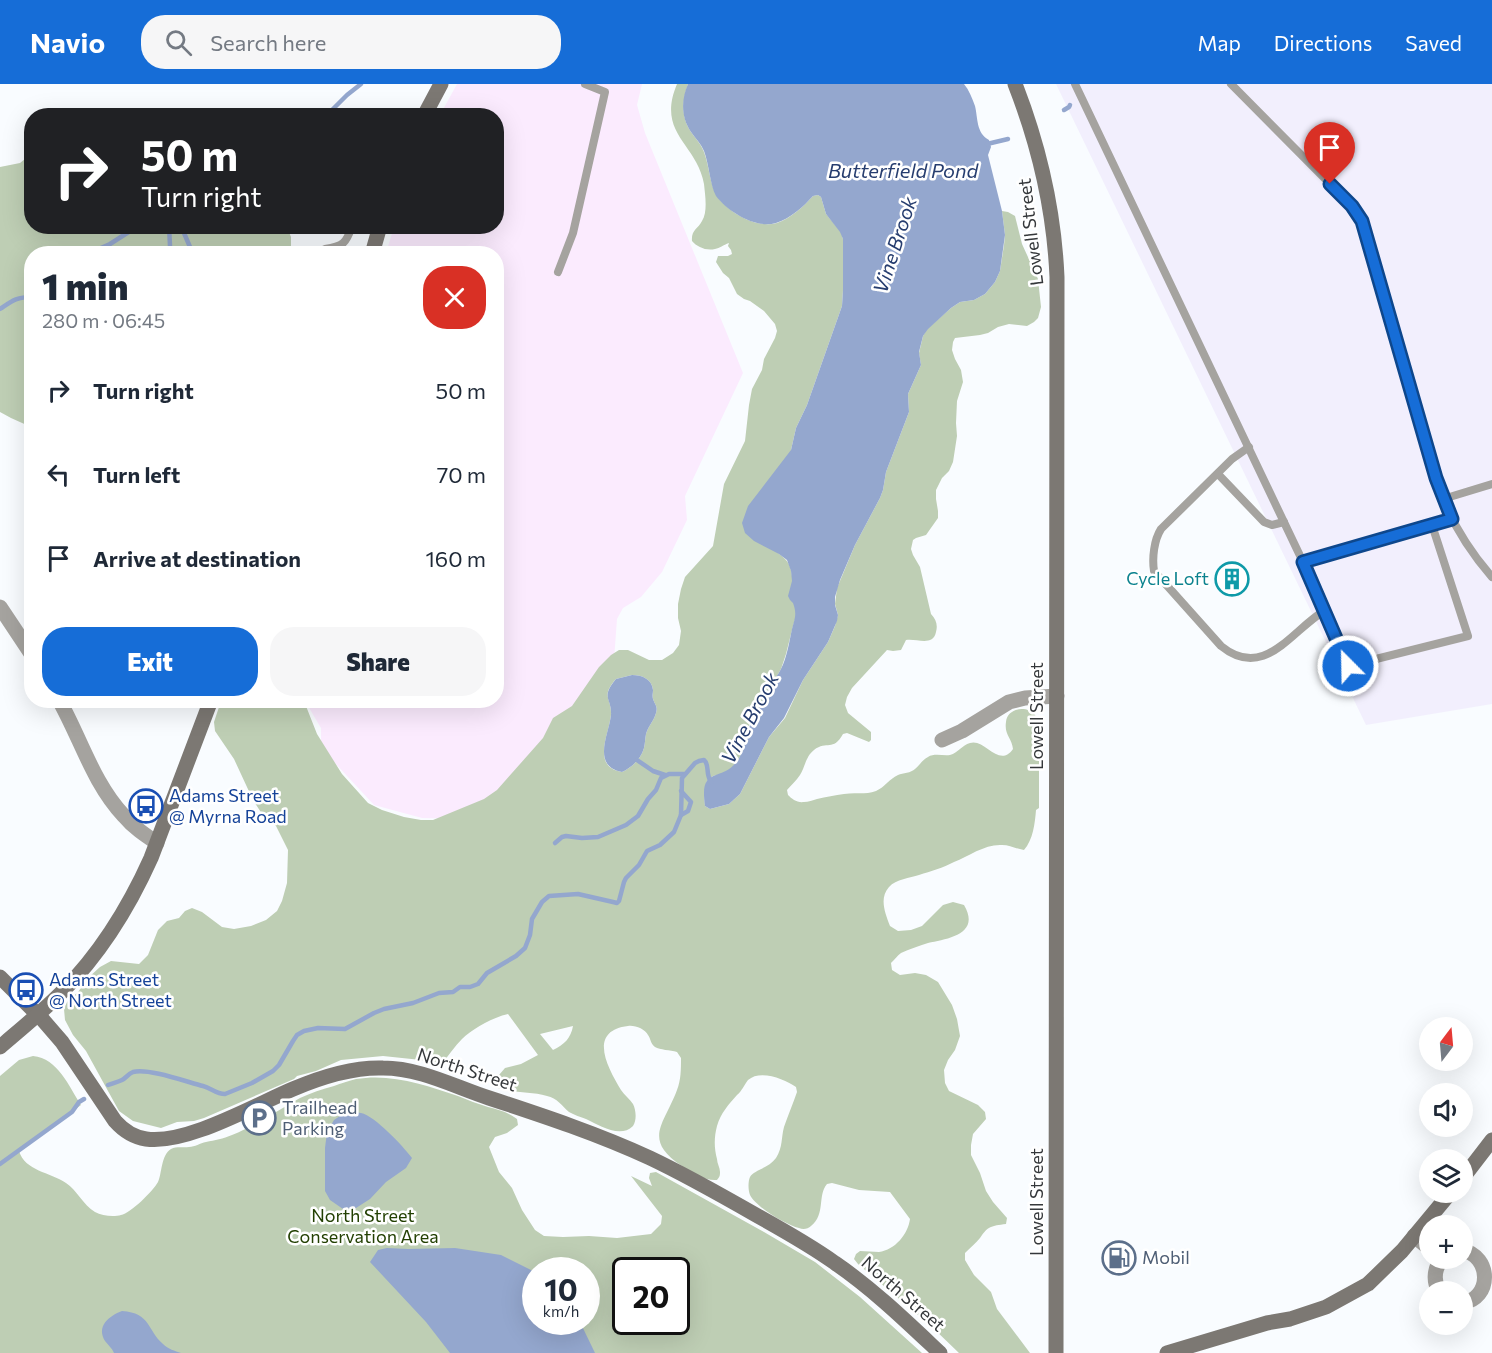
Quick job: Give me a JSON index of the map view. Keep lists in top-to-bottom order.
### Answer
{
  "streets": {
    "main road": ["Lowell Street", "North Street"]
  },
  "water": ["Butterfield Pond", "Vine Brook"],
  "parks": ["North Street Conservation Area"],
  "places": {
    "building": ["Cycle Loft"],
    "bus stop": ["Adams Street @ Myrna Road", "Adams Street @ North Street"],
    "parking": ["Trailhead Parking"],
    "fuel station": ["Mobil"]
  },
  "north": "top",
  "page": {
    "header": "Navio",
    "search": "Search here",
    "nav": ["Map", "Directions", "Saved"],
    "turn": ["50 m", "Turn right"],
    "heading": ["1 min", "280 m · 06:45"],
    "list": [
      {
        "name": "Turn right",
        "value": "50 m"
      },
      {
        "name": "Turn left",
        "value": "70 m"
      },
      {
        "name": "Arrive at destination",
        "value": "160 m"
      }
    ],
    "buttons": ["Exit", "Share"],
    "map_buttons": ["+", "−"],
    "speed": "10 km/h",
    "limit": "20"
  }
}
